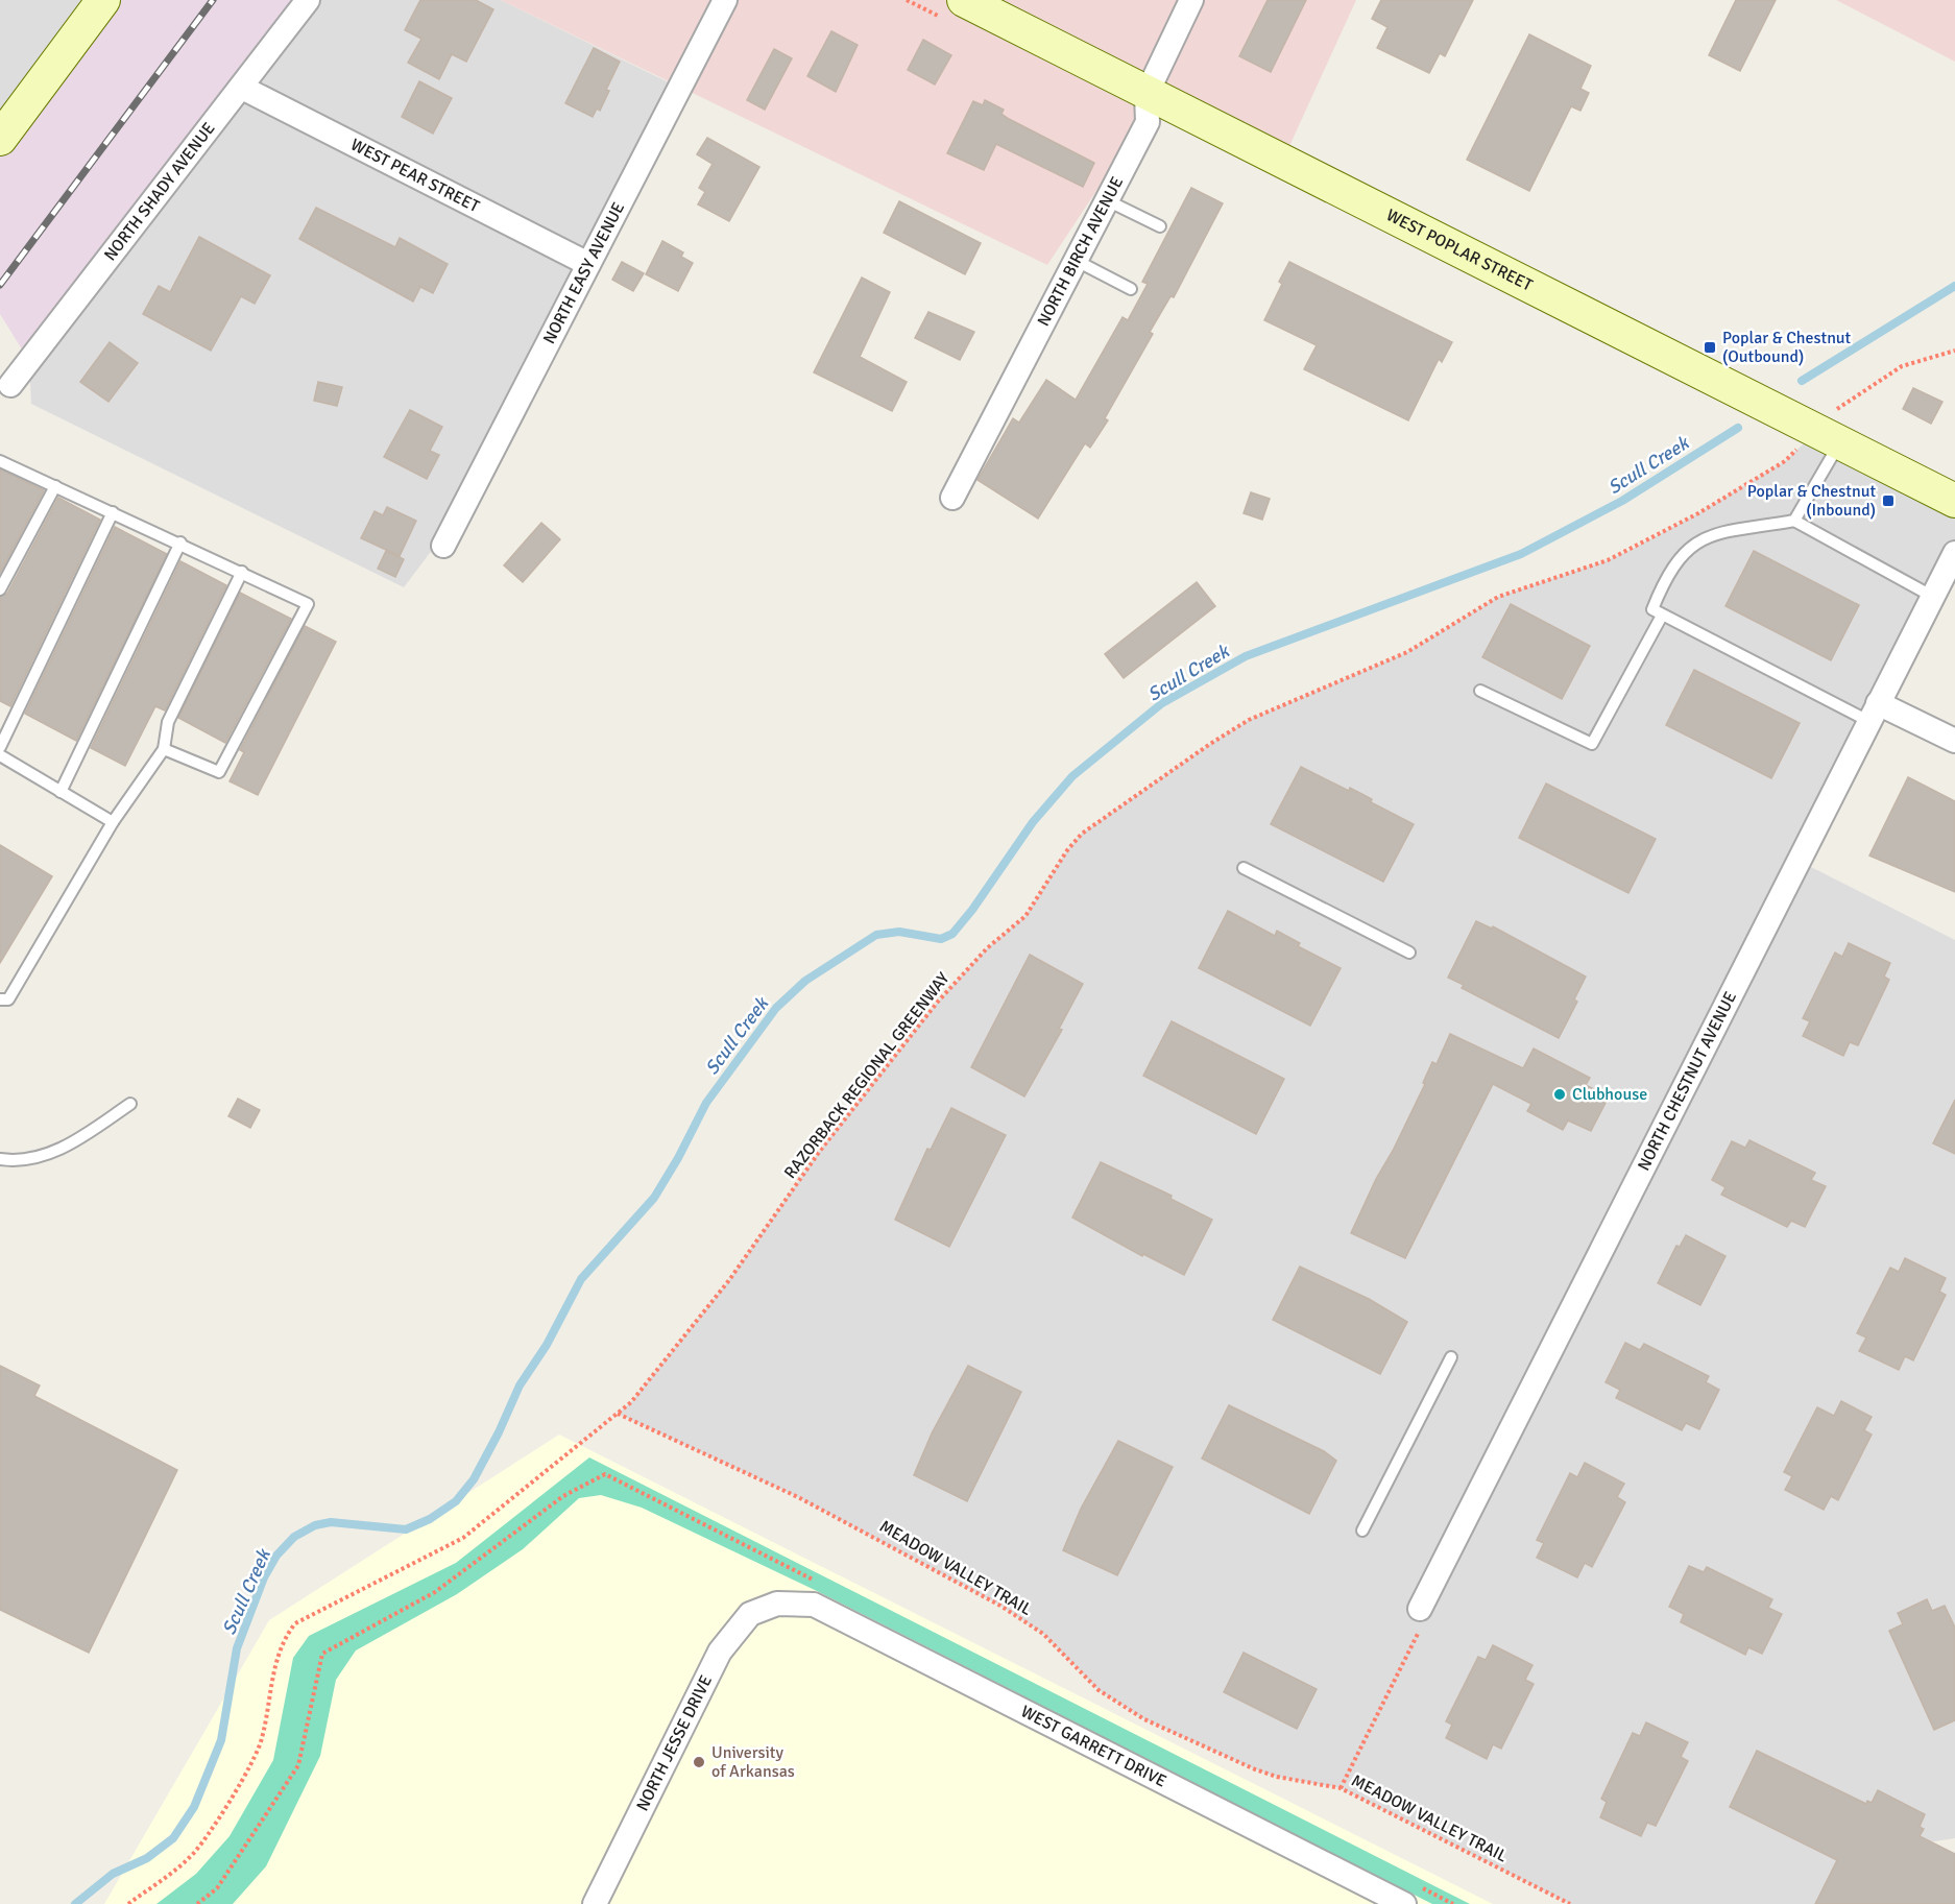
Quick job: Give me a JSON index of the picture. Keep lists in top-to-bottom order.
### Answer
{
  "streets": {
    "street": [
      "WEST PEAR STREET",
      "NORTH SHADY AVENUE",
      "NORTH BIRCH AVENUE",
      "WEST POPLAR STREET",
      "NORTH EASY AVENUE",
      "NORTH CHESTNUT AVENUE",
      "NORTH JESSE DRIVE",
      "WEST GARRETT DRIVE"
    ],
    "path": ["RAZORBACK REGIONAL GREENWAY", "MEADOW VALLEY TRAIL"]
  },
  "crossings": [
    ["WEST PEAR STREET", "NORTH SHADY AVENUE"],
    ["WEST PEAR STREET", "NORTH EASY AVENUE"],
    ["NORTH BIRCH AVENUE", "WEST POPLAR STREET"],
    ["WEST POPLAR STREET", "RAZORBACK REGIONAL GREENWAY"],
    ["RAZORBACK REGIONAL GREENWAY", "MEADOW VALLEY TRAIL"],
    ["NORTH JESSE DRIVE", "WEST GARRETT DRIVE"]
  ],
  "water": ["Scull Creek"],
  "places": {
    "transit": ["Poplar & Chestnut (Outbound)", "Poplar & Chestnut (Inbound)"],
    "other": ["Clubhouse", "University of Arkansas"]
  }
}
